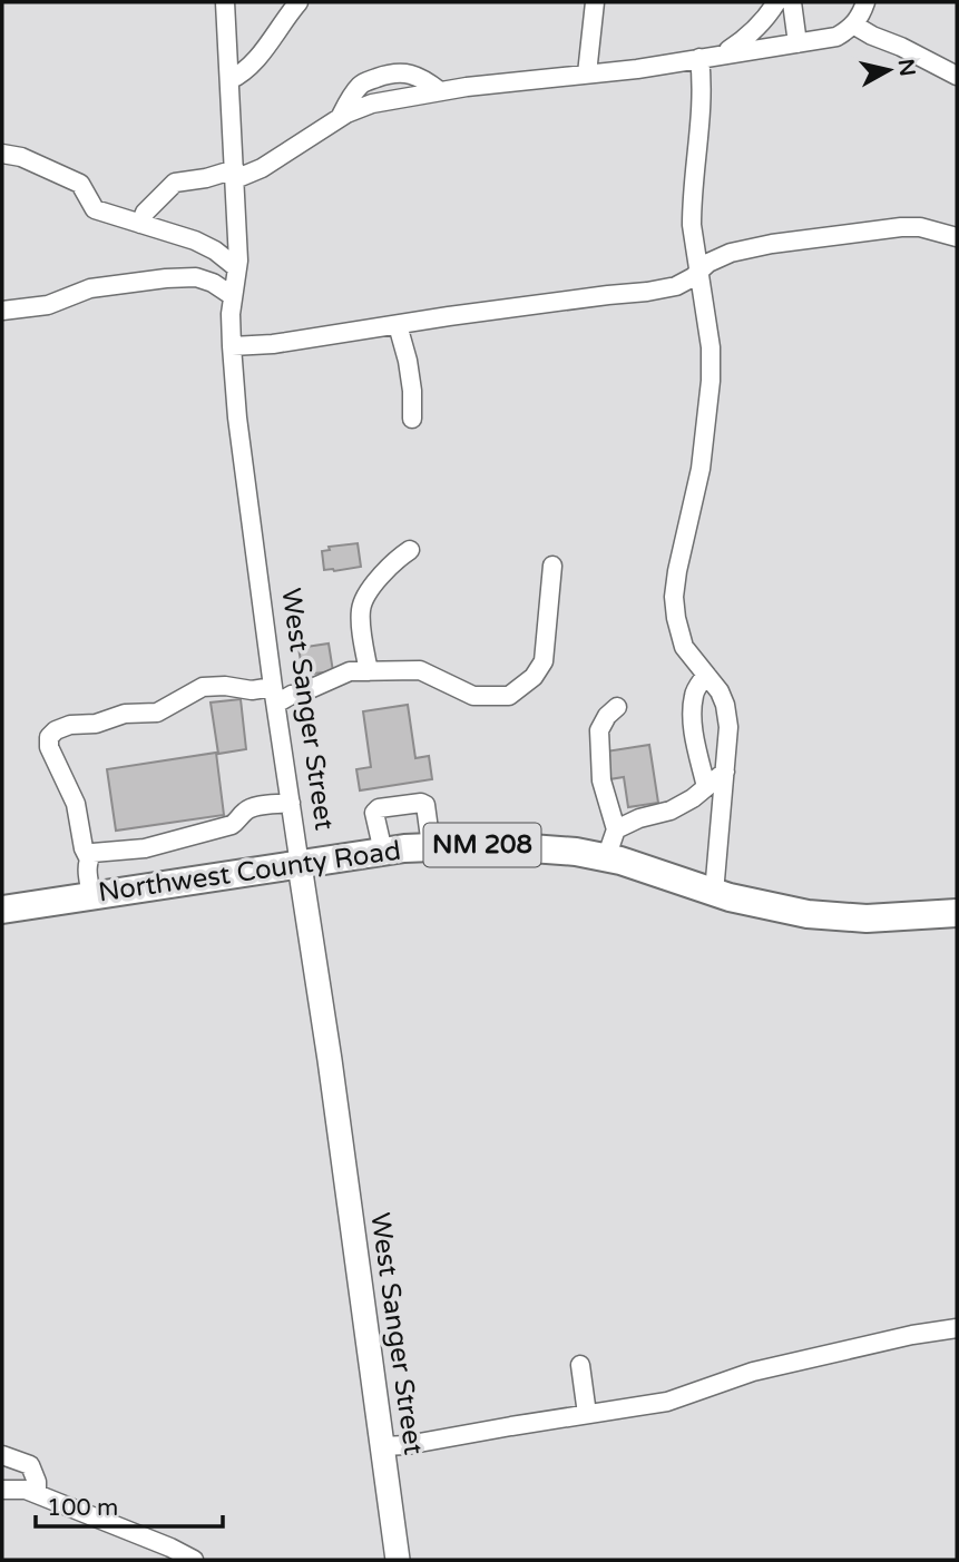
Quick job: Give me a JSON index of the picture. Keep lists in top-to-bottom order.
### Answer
{
  "streets": {
    "highway": ["NM 208", "Northwest County Road"],
    "main road": ["West Sanger Street"]
  },
  "crossings": [
    ["West Sanger Street", "Northwest County Road"]
  ],
  "scale_bar": "100 m",
  "north": "right"
}
